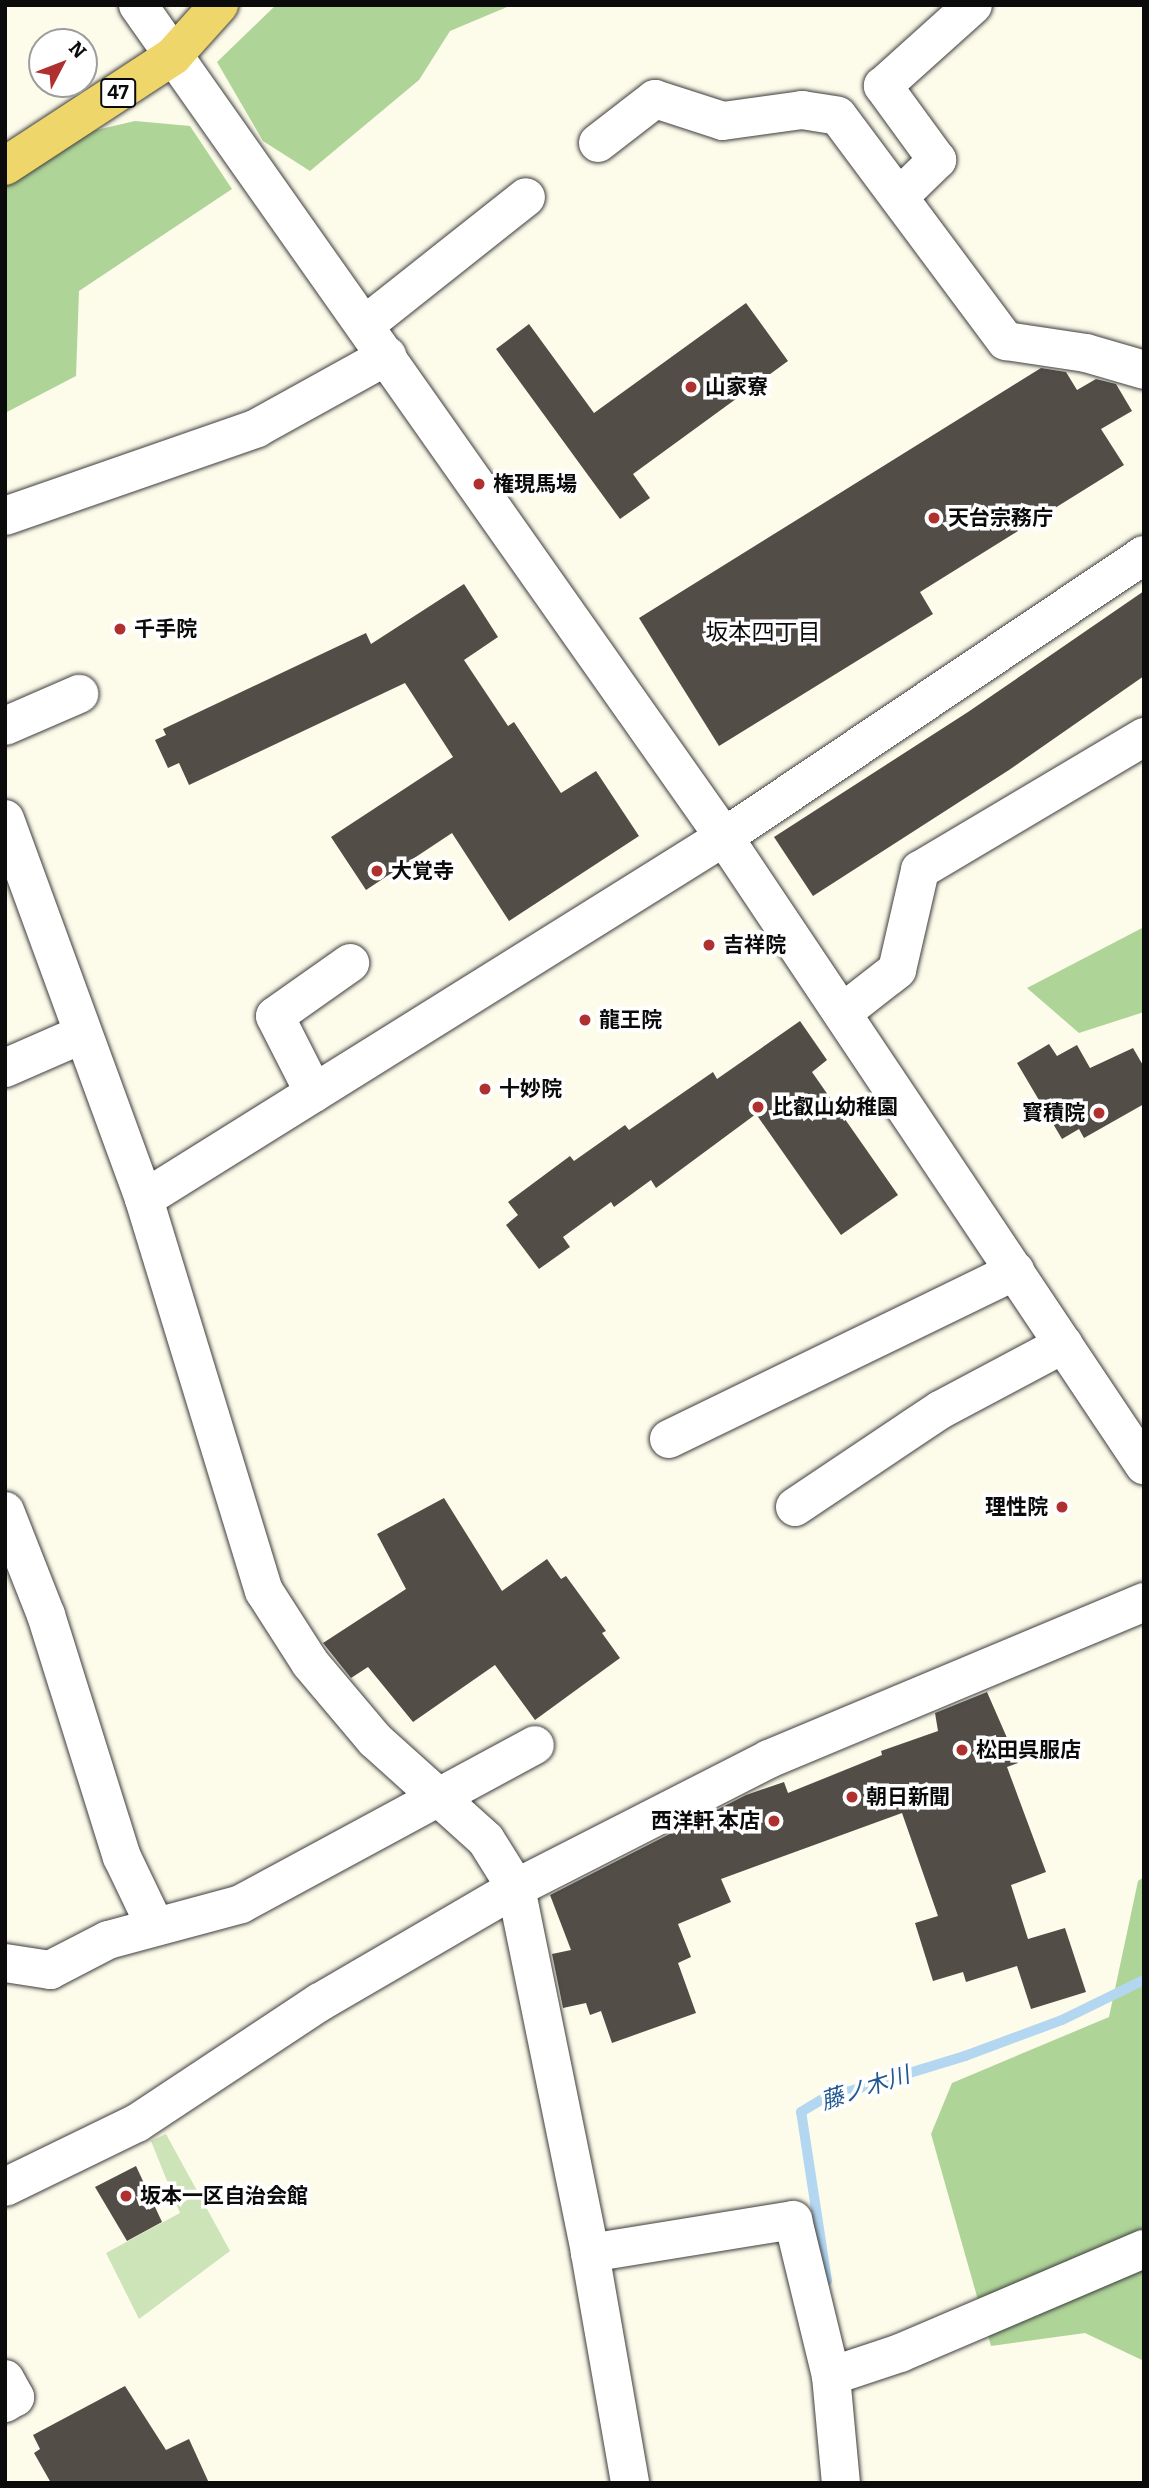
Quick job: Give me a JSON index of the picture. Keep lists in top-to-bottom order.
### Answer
{
  "streets": {
    "main road": ["47"]
  },
  "districts": ["坂本四丁目"],
  "water": ["藤ノ木川"],
  "places": [
    "山家寮",
    "権現馬場",
    "天台宗務庁",
    "千手院",
    "大覚寺",
    "吉祥院",
    "龍王院",
    "十妙院",
    "比叡山幼稚園",
    "寳積院",
    "理性院",
    "松田呉服店",
    "朝日新聞",
    "西洋軒 本店",
    "坂本一区自治会館"
  ],
  "north": "top right"
}
